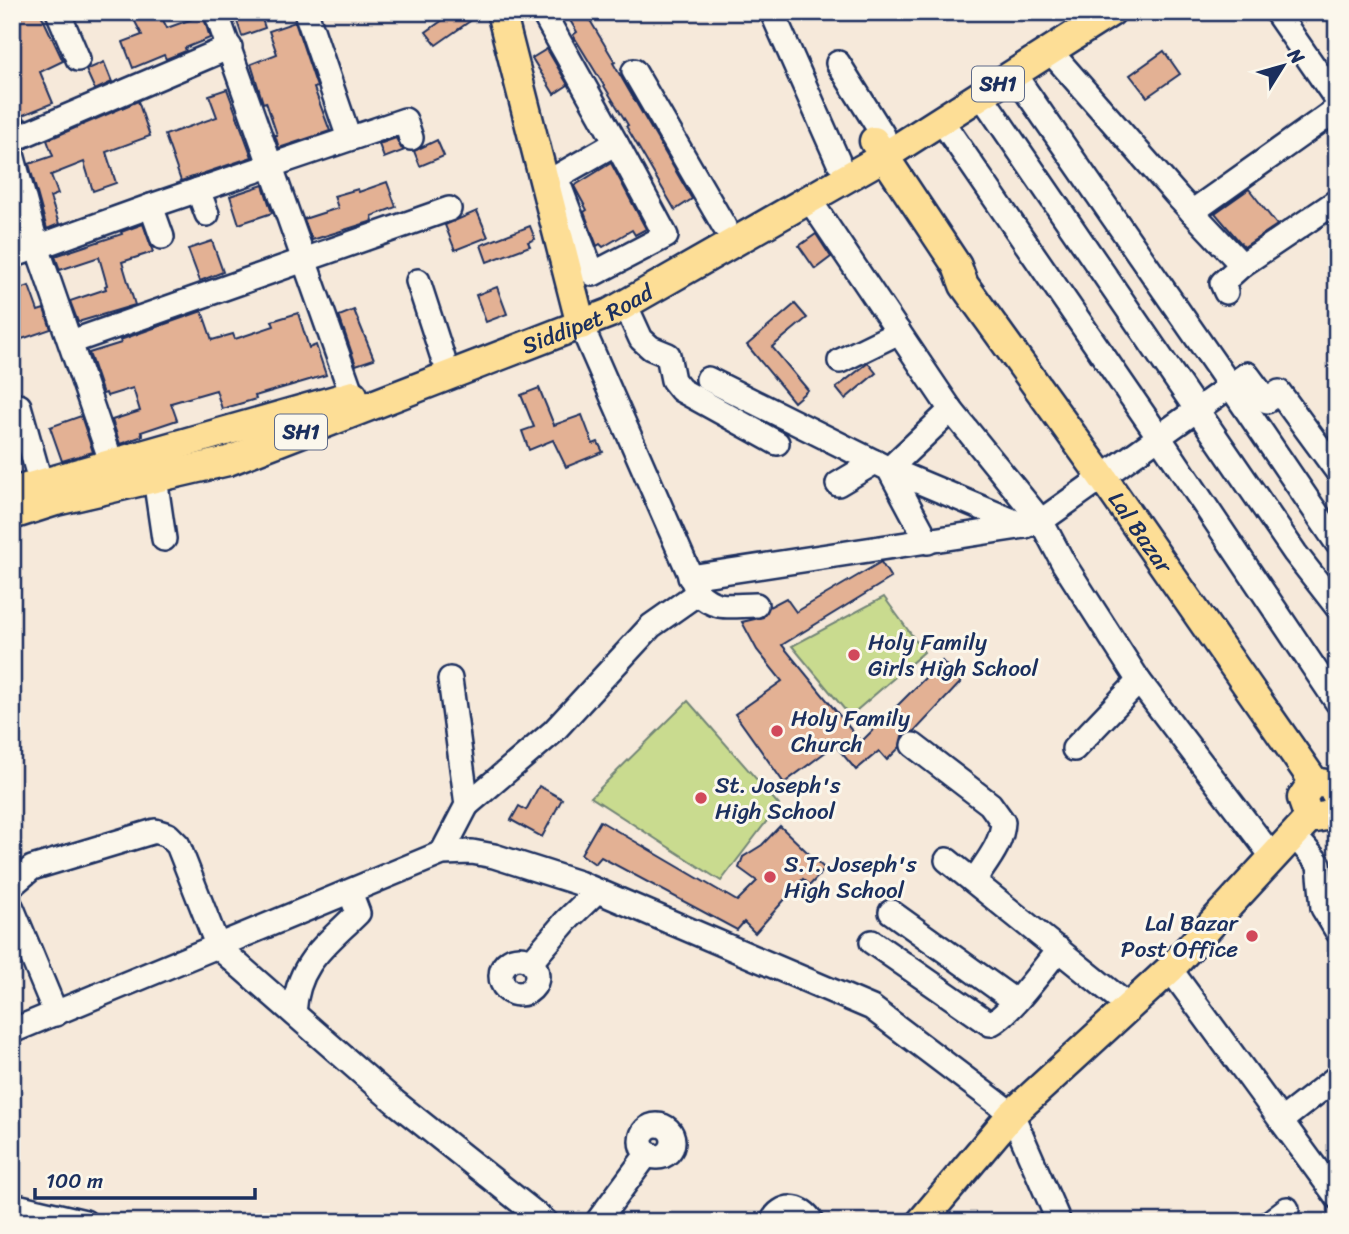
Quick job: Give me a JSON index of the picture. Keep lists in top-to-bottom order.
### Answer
{
  "streets": {
    "main road": ["SH1", "Siddipet Road", "Lal Bazar"]
  },
  "crossings": [
    ["Siddipet Road", "Lal Bazar"]
  ],
  "places": [
    "Holy Family Girls High School",
    "Holy Family Church",
    "St. Joseph's High School",
    "S.T. Joseph's High School",
    "Lal Bazar Post Office"
  ],
  "scale_bar": "100 m",
  "north": "top right"
}
